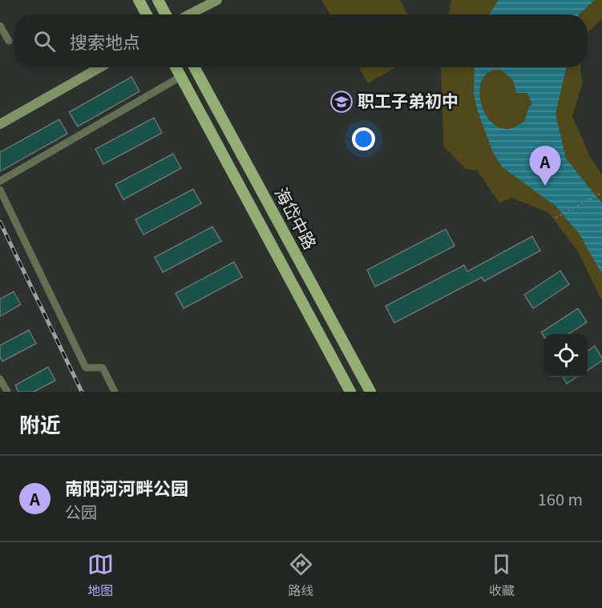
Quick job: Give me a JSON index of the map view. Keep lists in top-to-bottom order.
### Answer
{
  "streets": {
    "main road": ["海岱中路"]
  },
  "places": {
    "school or university": ["职工子弟初中"]
  },
  "page": {
    "search": "搜索地点",
    "pins": "A",
    "heading": "附近",
    "list": [
      {
        "mark": "A",
        "name": "南阳河河畔公园",
        "note": "公园",
        "value": "160 m"
      }
    ],
    "nav": ["地图", "路线", "收藏"]
  }
}
